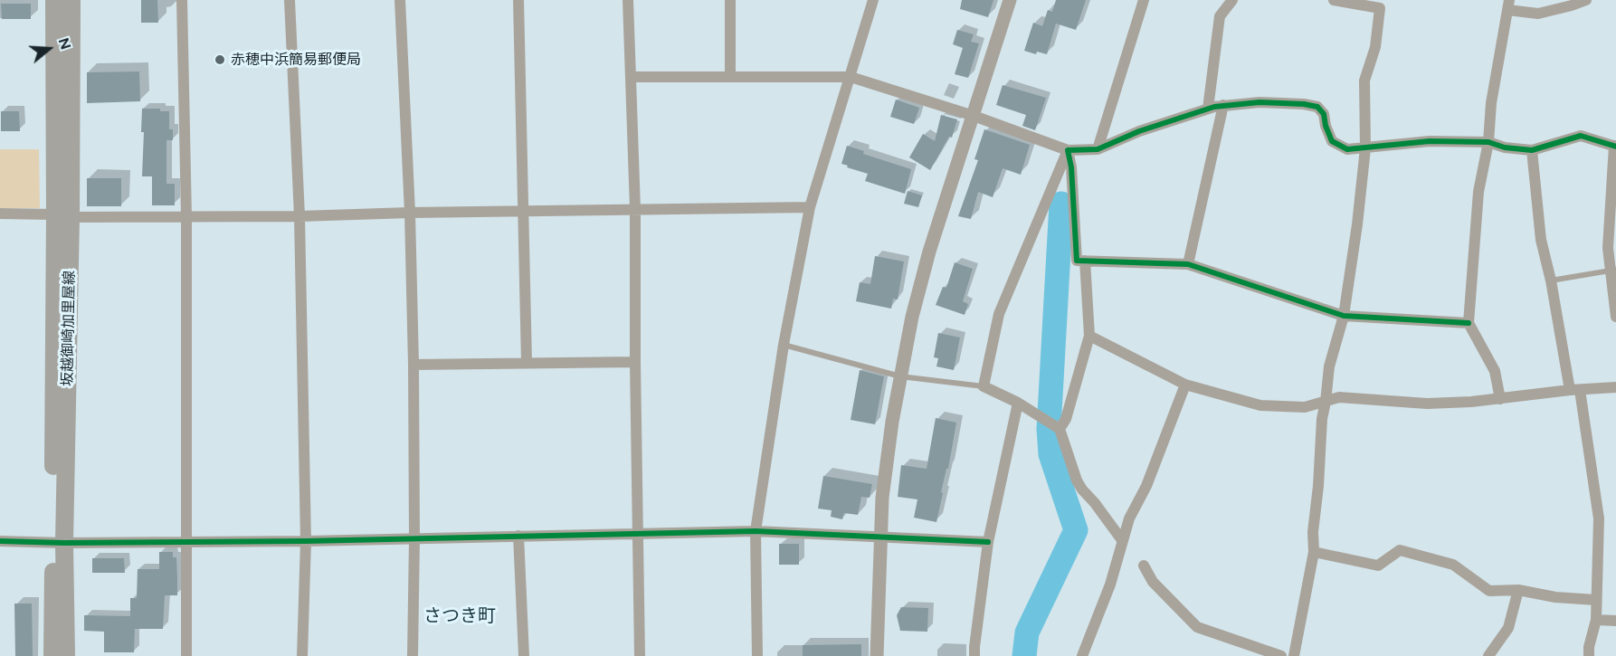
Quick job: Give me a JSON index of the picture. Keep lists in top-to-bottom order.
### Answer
{
  "streets": {
    "main road": ["坂越御崎加里屋線"]
  },
  "districts": ["さつき町"],
  "places": ["赤穂中浜簡易郵便局"],
  "north": "right"
}
